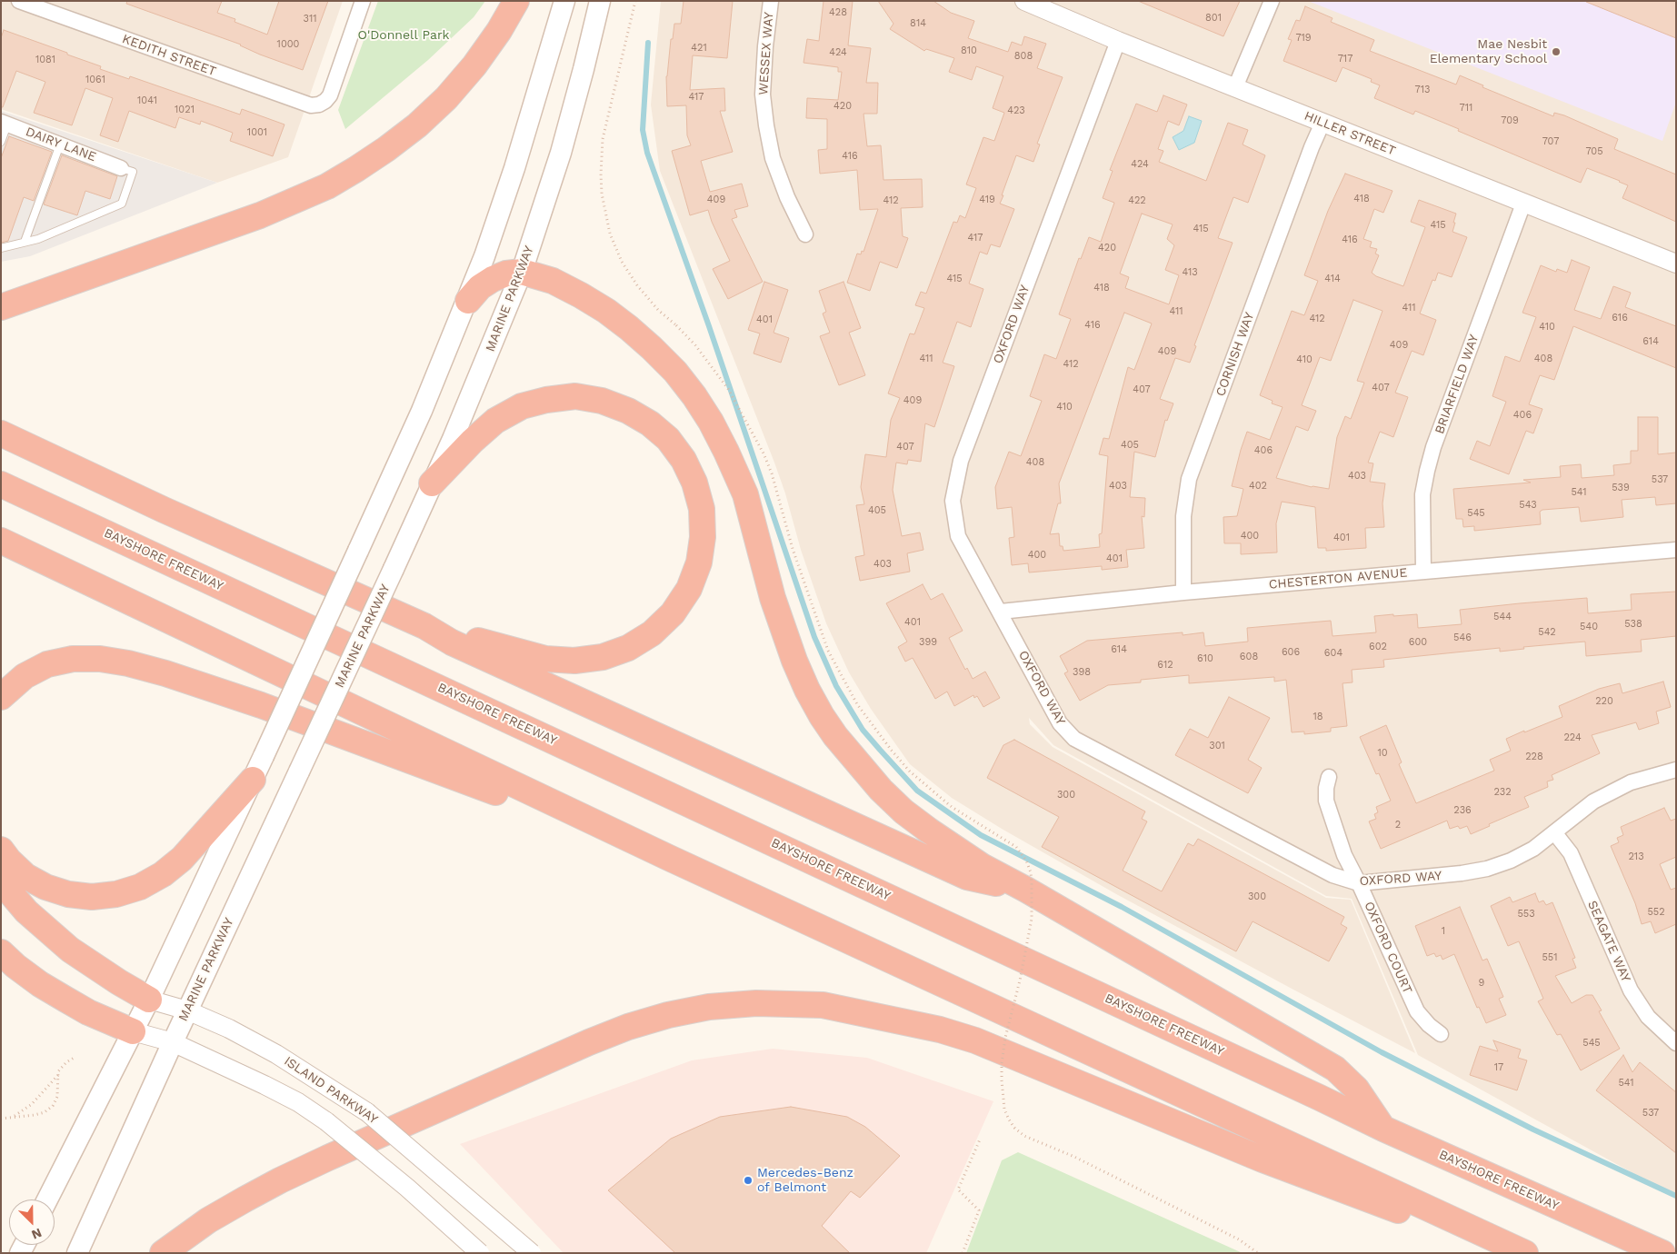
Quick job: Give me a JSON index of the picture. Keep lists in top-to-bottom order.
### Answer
{
  "streets": {
    "highway": ["BAYSHORE FREEWAY"],
    "main road": ["MARINE PARKWAY"],
    "street": [
      "WESSEX WAY",
      "KEDITH STREET",
      "HILLER STREET",
      "DAIRY LANE",
      "OXFORD WAY",
      "CORNISH WAY",
      "BRIARFIELD WAY",
      "CHESTERTON AVENUE",
      "SEAGATE WAY",
      "OXFORD COURT",
      "ISLAND PARKWAY"
    ]
  },
  "crossings": [
    ["HILLER STREET", "OXFORD WAY"],
    ["HILLER STREET", "CORNISH WAY"],
    ["HILLER STREET", "BRIARFIELD WAY"],
    ["MARINE PARKWAY", "ISLAND PARKWAY"],
    ["OXFORD WAY", "CHESTERTON AVENUE"],
    ["OXFORD WAY", "SEAGATE WAY"],
    ["OXFORD WAY", "OXFORD COURT"],
    ["CORNISH WAY", "CHESTERTON AVENUE"],
    ["BRIARFIELD WAY", "CHESTERTON AVENUE"]
  ],
  "parks": ["O'Donnell Park"],
  "places": ["Mae Nesbit Elementary School", "Mercedes-Benz of Belmont"],
  "house_numbers": [
    "428",
    "801",
    "311",
    "814",
    "719",
    "1000",
    "421",
    "810",
    "424",
    "808",
    "717",
    "1081",
    "1061",
    "713",
    "417",
    "1041",
    "420",
    "711",
    "1021",
    "423",
    "709",
    "1001",
    "707",
    "705",
    "416",
    "424",
    "418",
    "409",
    "419",
    "412",
    "422",
    "415",
    "415",
    "417",
    "416",
    "420",
    "413",
    "415",
    "414",
    "418",
    "411",
    "411",
    "616",
    "412",
    "401",
    "416",
    "410",
    "614",
    "409",
    "409",
    "411",
    "408",
    "410",
    "412",
    "407",
    "407",
    "409",
    "410",
    "406",
    "405",
    "407",
    "406",
    "408",
    "403",
    "537",
    "403",
    "402",
    "539",
    "541",
    "543",
    "405",
    "545",
    "400",
    "401",
    "400",
    "401",
    "403",
    "544",
    "401",
    "538",
    "540",
    "542",
    "546",
    "399",
    "600",
    "602",
    "614",
    "606",
    "604",
    "608",
    "610",
    "612",
    "398",
    "220",
    "18",
    "224",
    "301",
    "10",
    "228",
    "232",
    "300",
    "236",
    "2",
    "213",
    "300",
    "552",
    "553",
    "1",
    "551",
    "9",
    "545",
    "17",
    "541",
    "537"
  ],
  "north": "bottom right"
}
